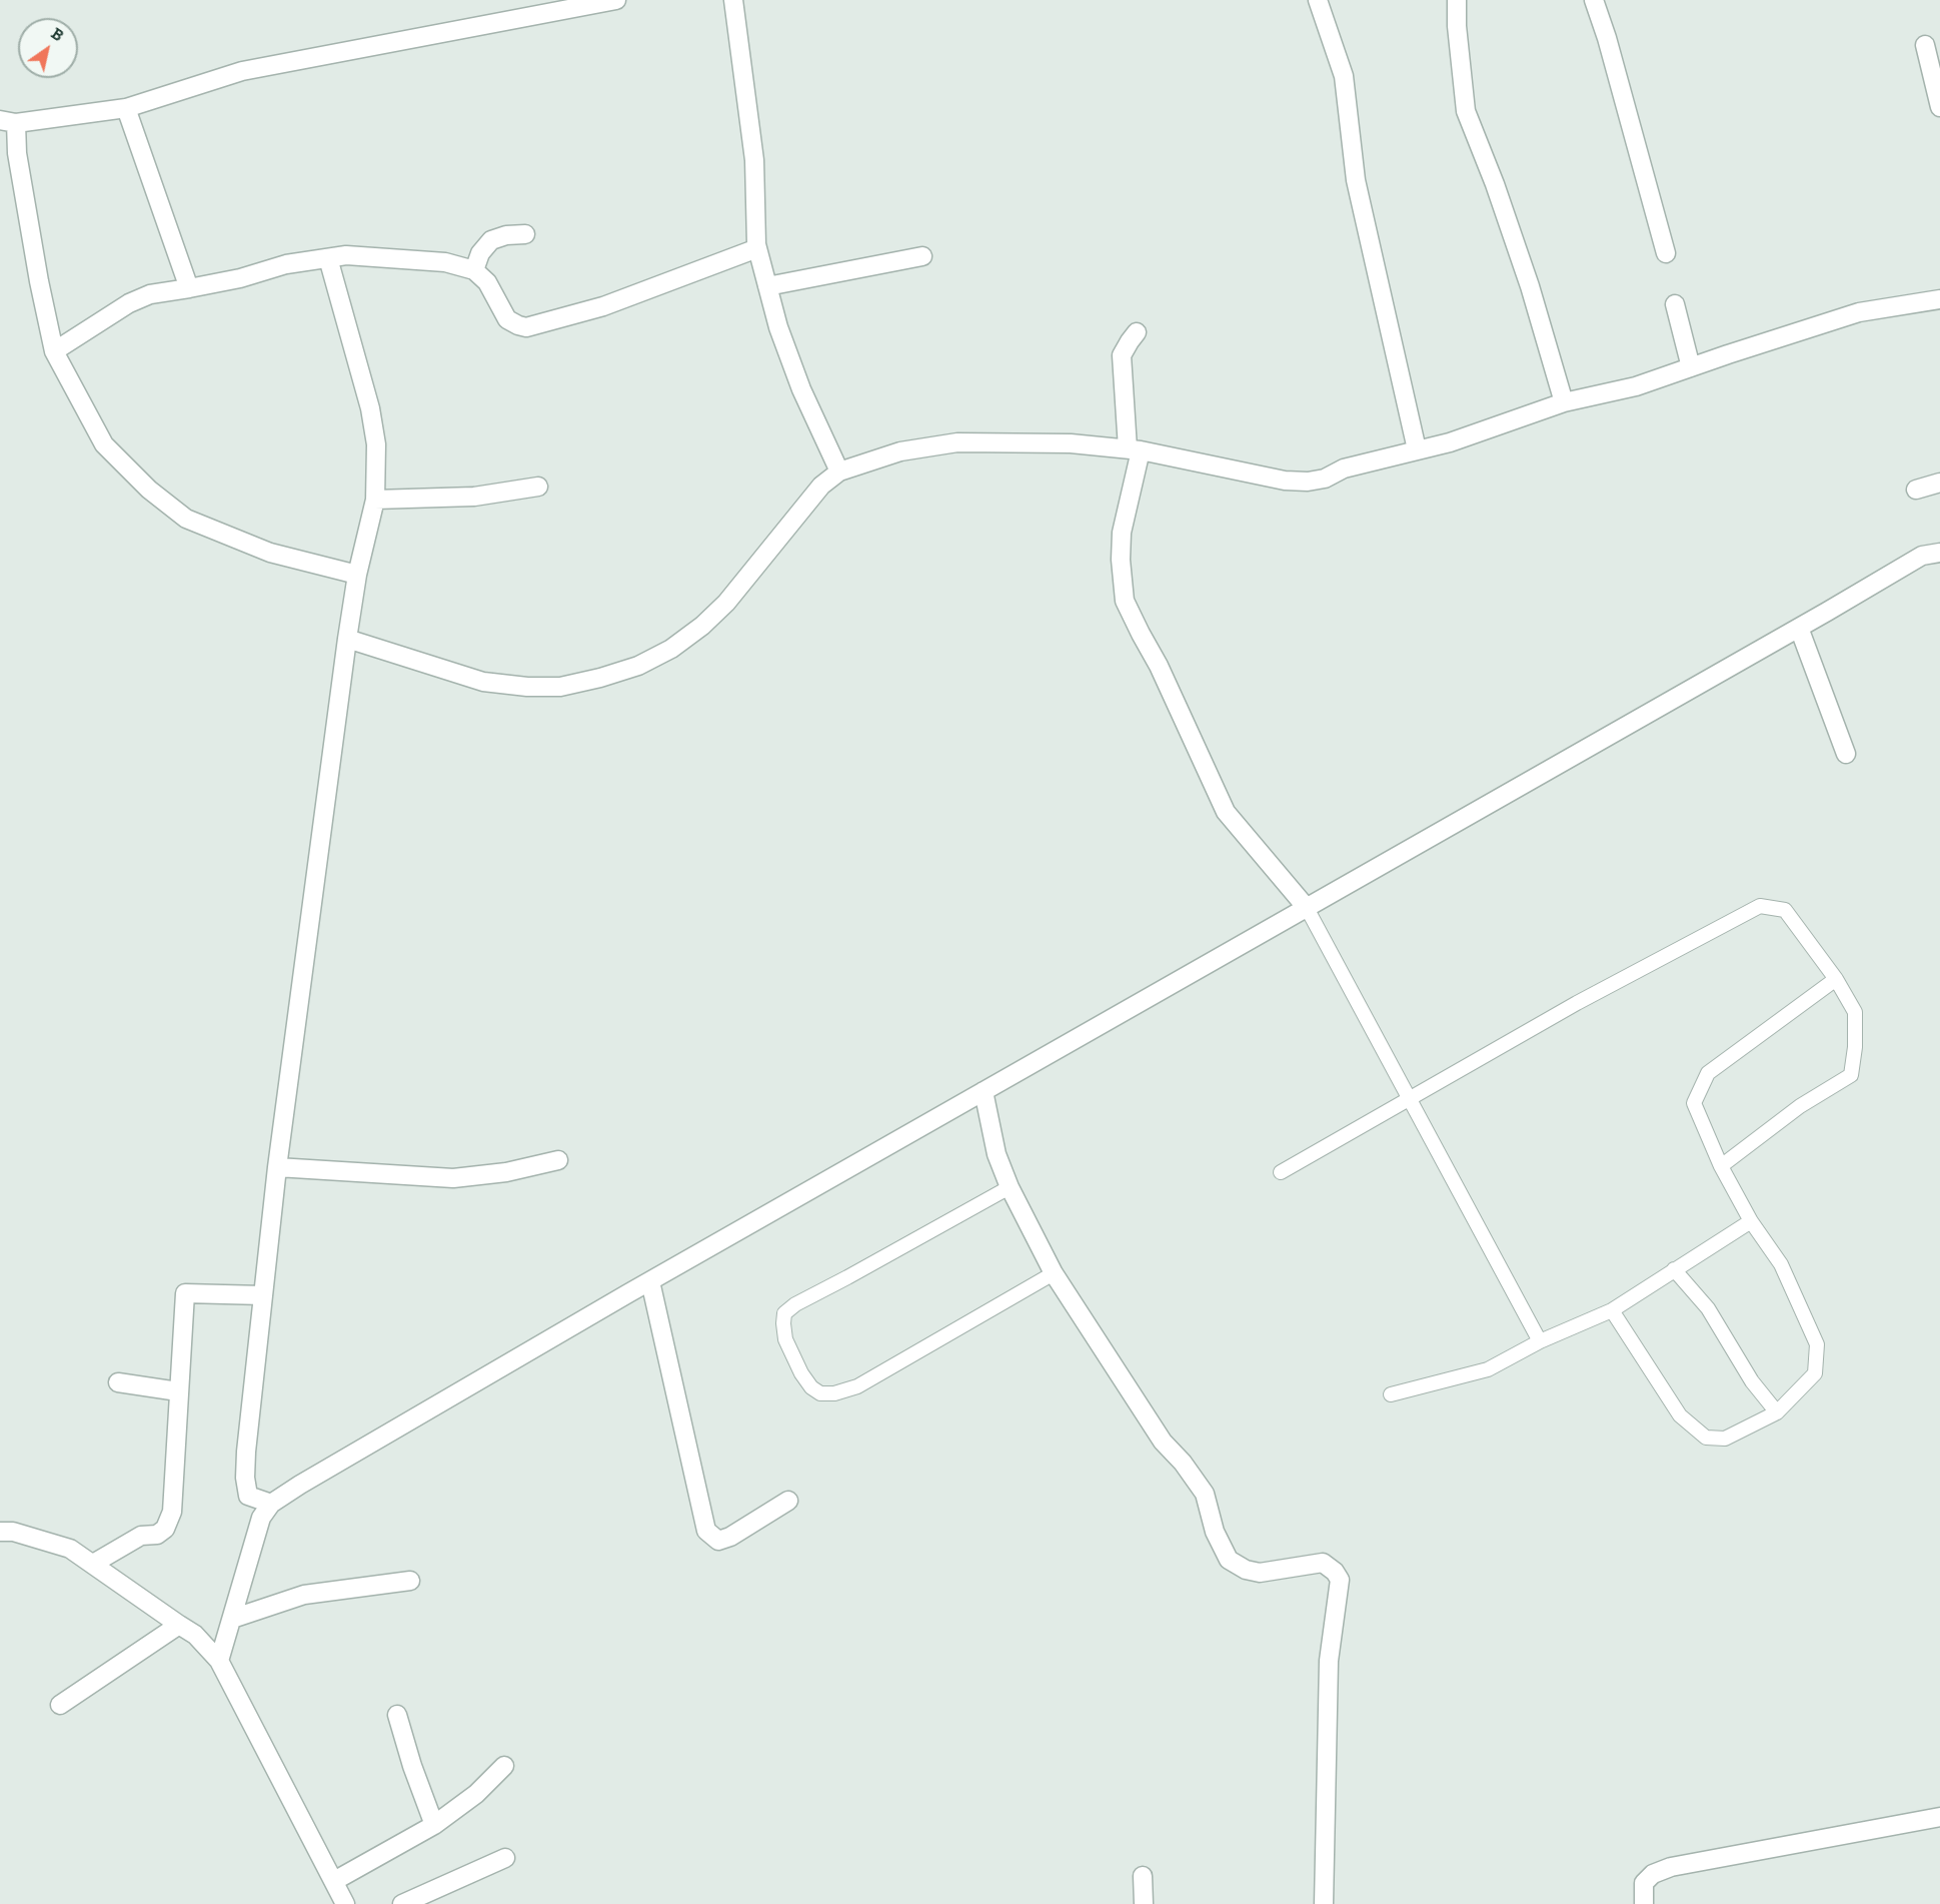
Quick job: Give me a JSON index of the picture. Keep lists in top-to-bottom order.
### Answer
{
  "north": "top right"
}
